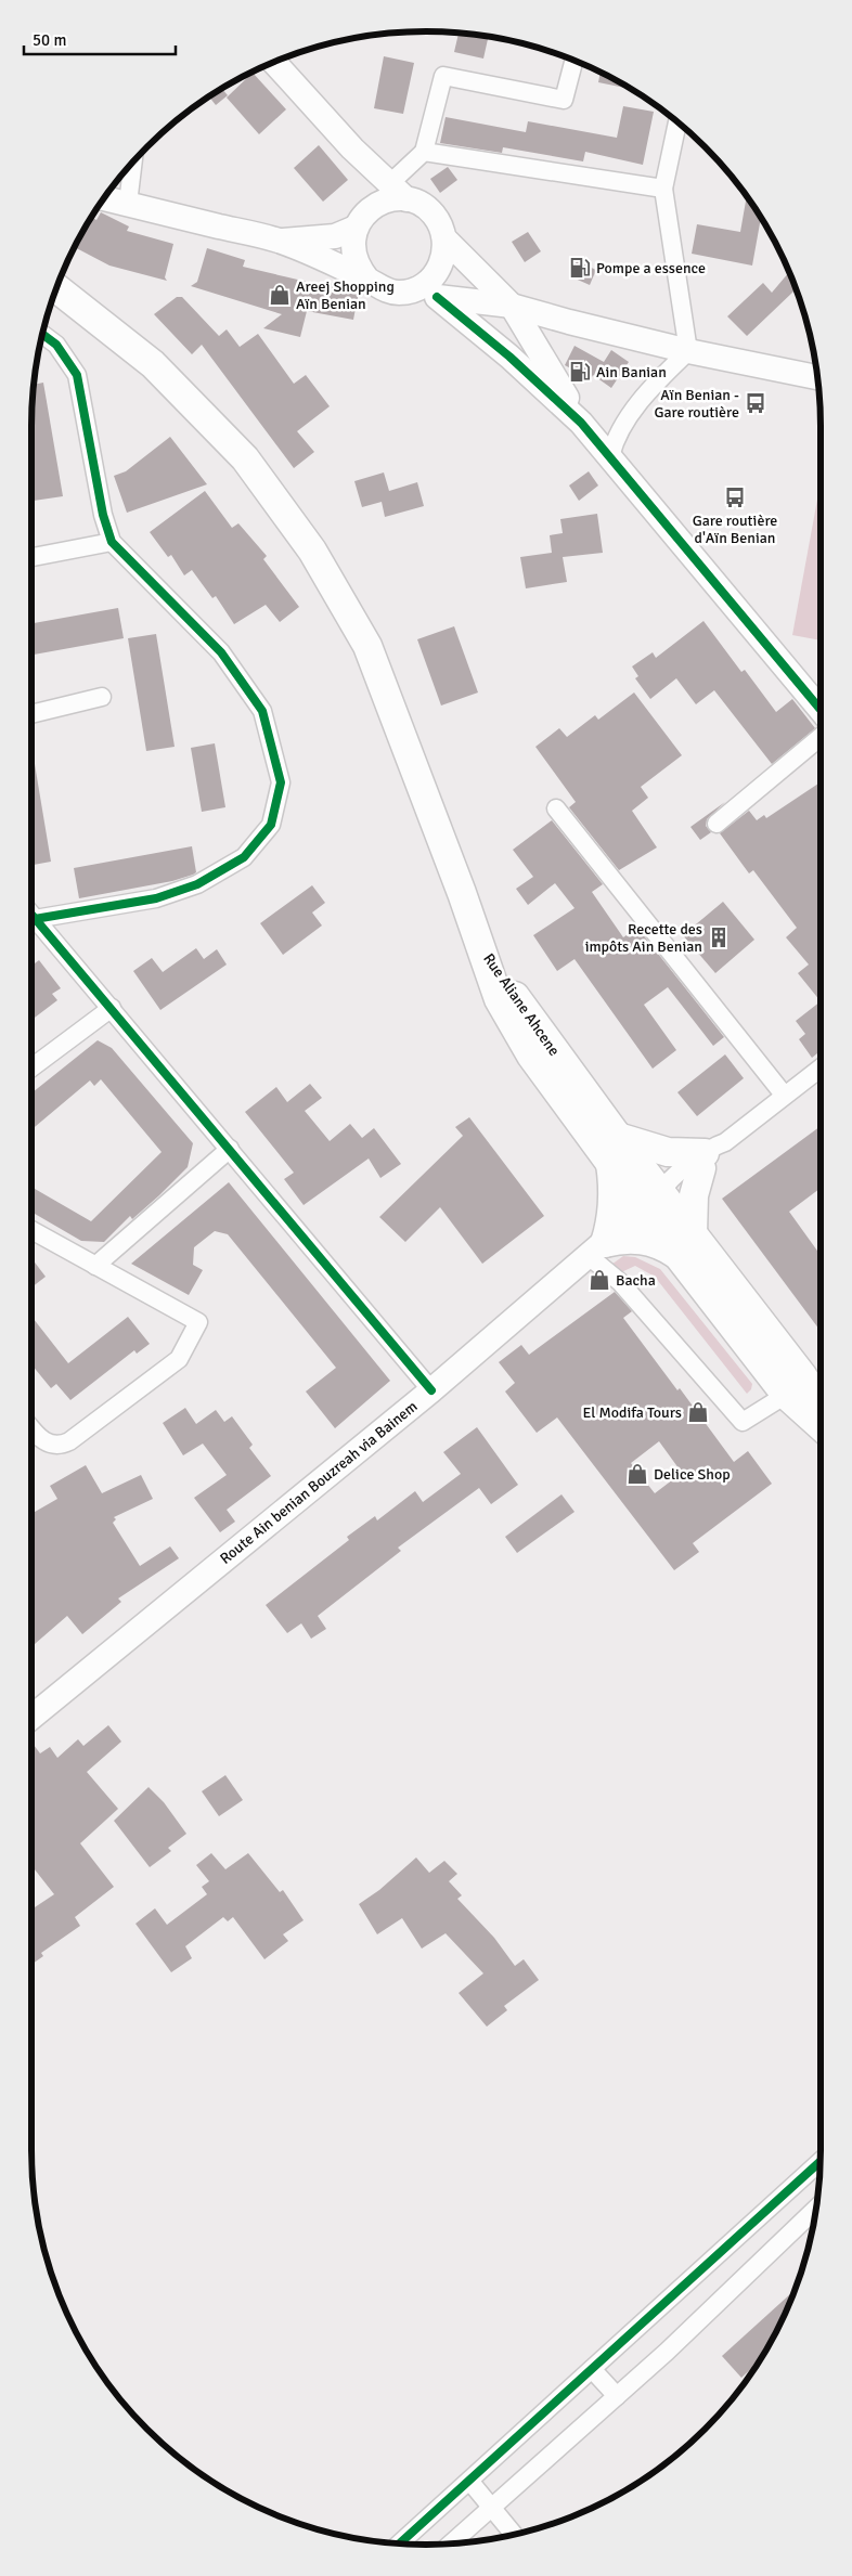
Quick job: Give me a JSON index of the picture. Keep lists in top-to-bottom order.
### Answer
{
  "streets": {
    "main road": ["Rue Aliane Ahcene", "Route Ain benian Bouzreah via Bainem"]
  },
  "crossings": [
    ["Rue Aliane Ahcene", "Route Ain benian Bouzreah via Bainem"]
  ],
  "places": {
    "fuel station": ["Pompe a essence", "Ain Banian"],
    "shop": [
      "Areej Shopping Aïn Benian",
      "Bacha",
      "El Modifa Tours",
      "Delice Shop"
    ],
    "bus stop": ["Aïn Benian - Gare routière", "Gare routière d'Aïn Benian"],
    "building": ["Recette des impôts Ain Benian"]
  },
  "scale_bar": "50 m"
}
